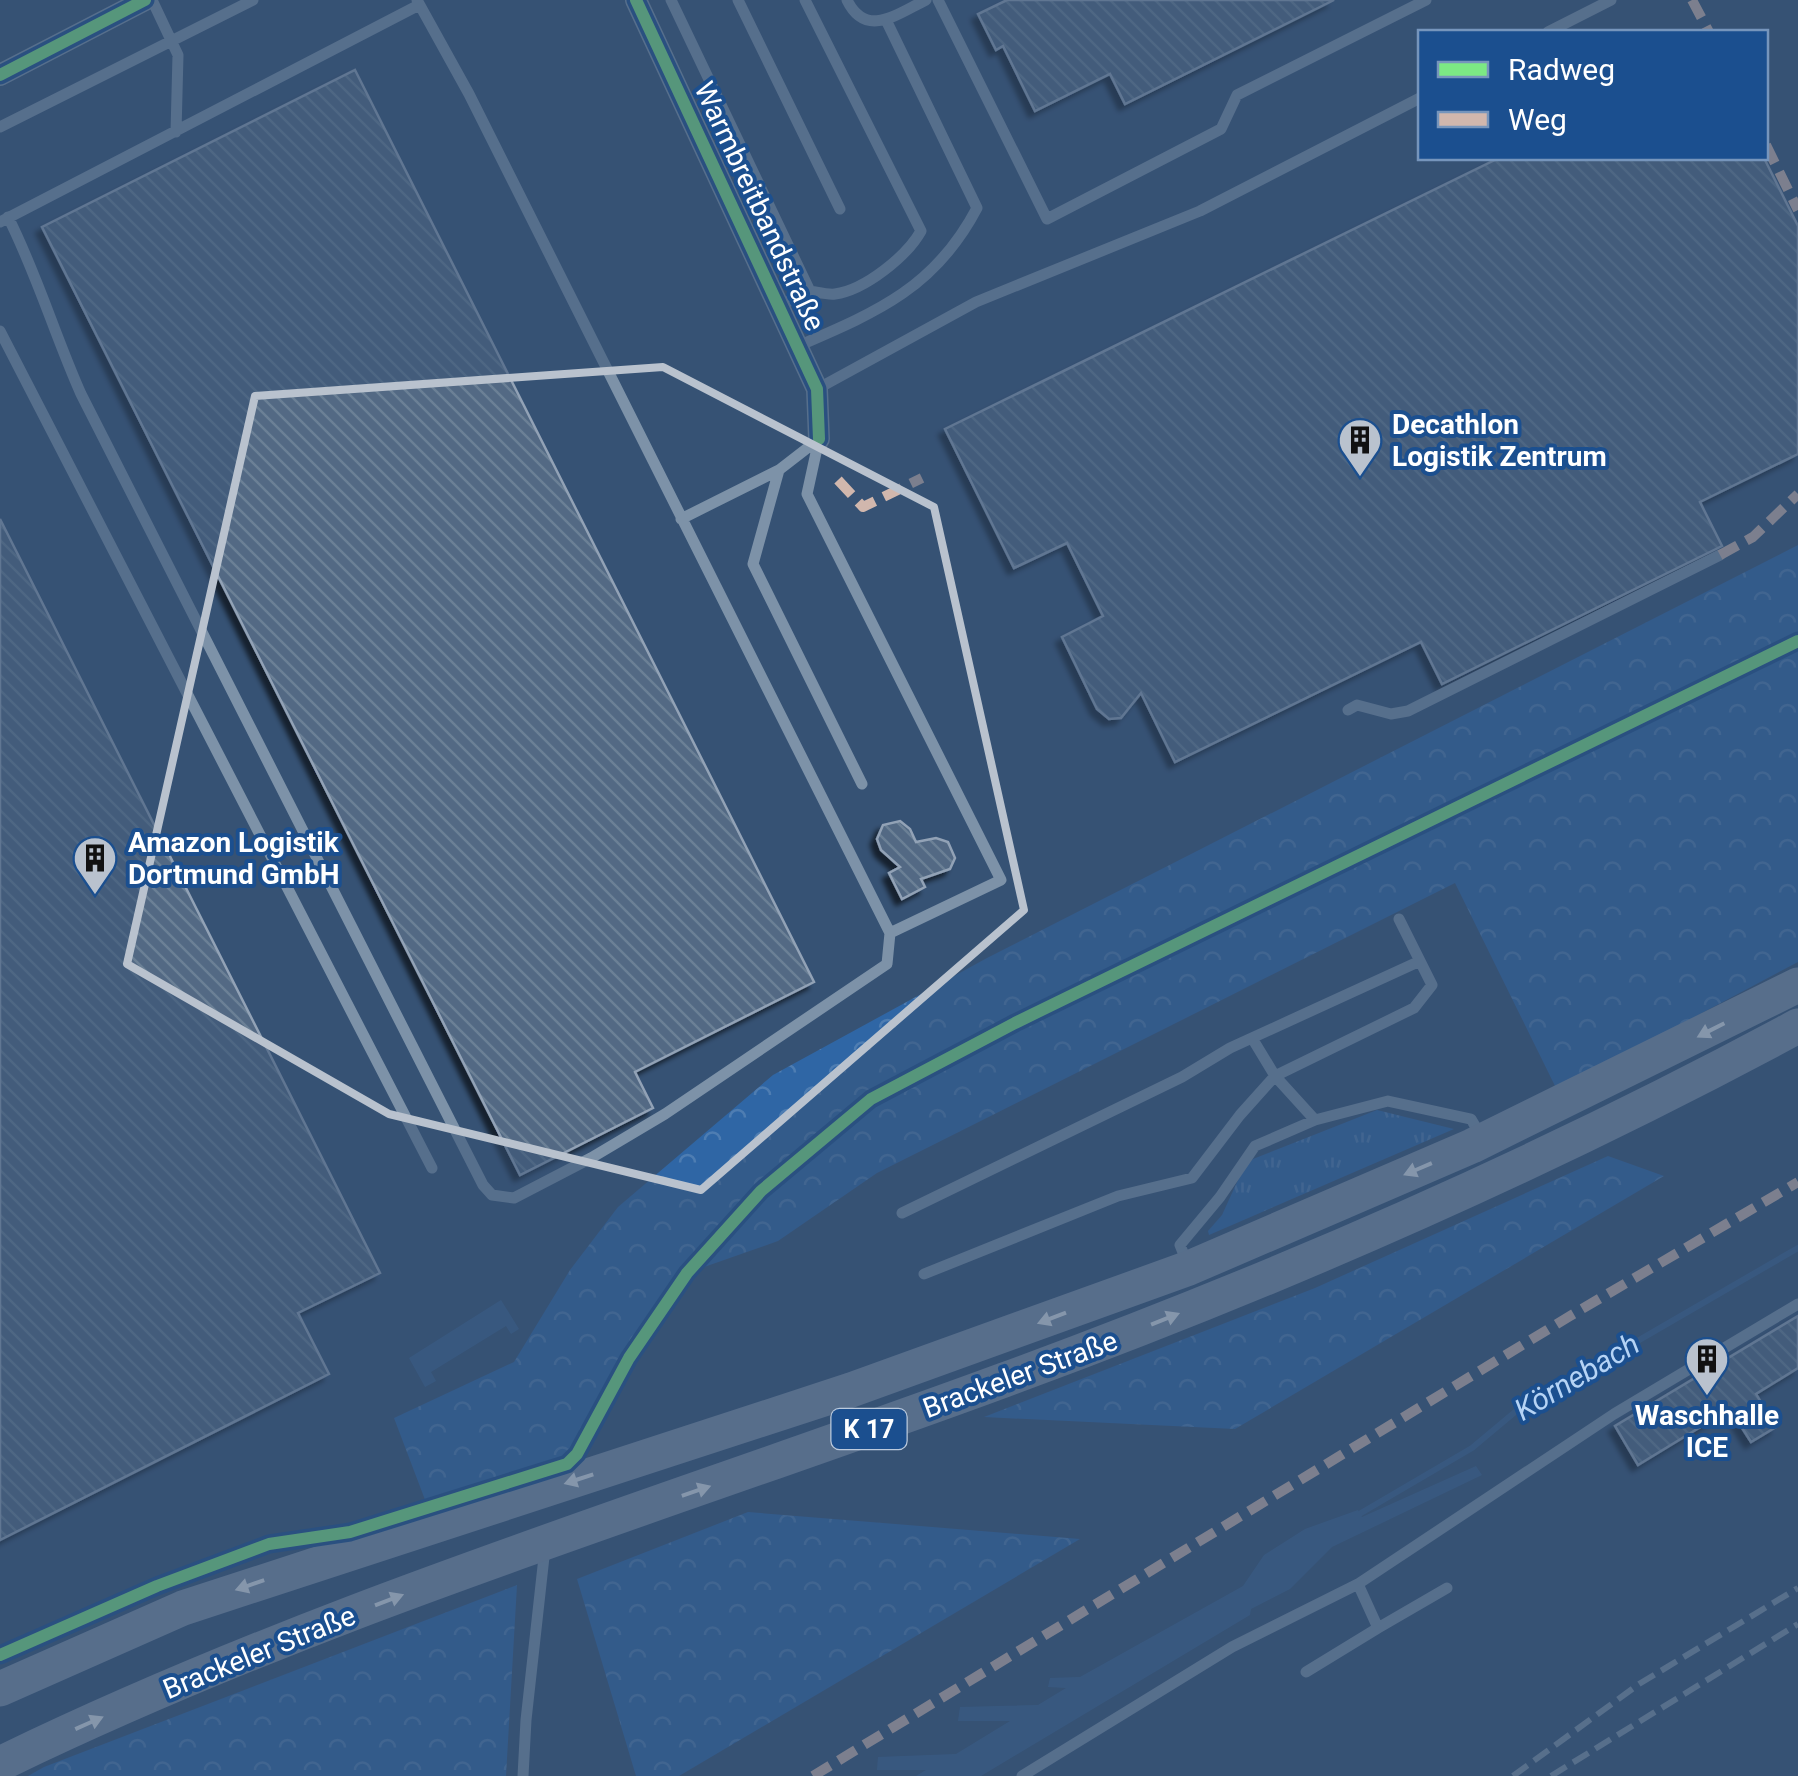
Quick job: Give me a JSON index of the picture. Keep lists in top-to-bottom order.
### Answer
{
  "streets": {
    "highway": ["Brackeler Straße", "K 17"],
    "street": ["Warmbreitbandstraße"]
  },
  "water": ["Körnebach"],
  "places": {
    "building": ["Decathlon Logistik Zentrum", "Amazon Logistik Dortmund GmbH", "Waschhalle ICE"]
  },
  "legend": ["Radweg", "Weg"]
}
